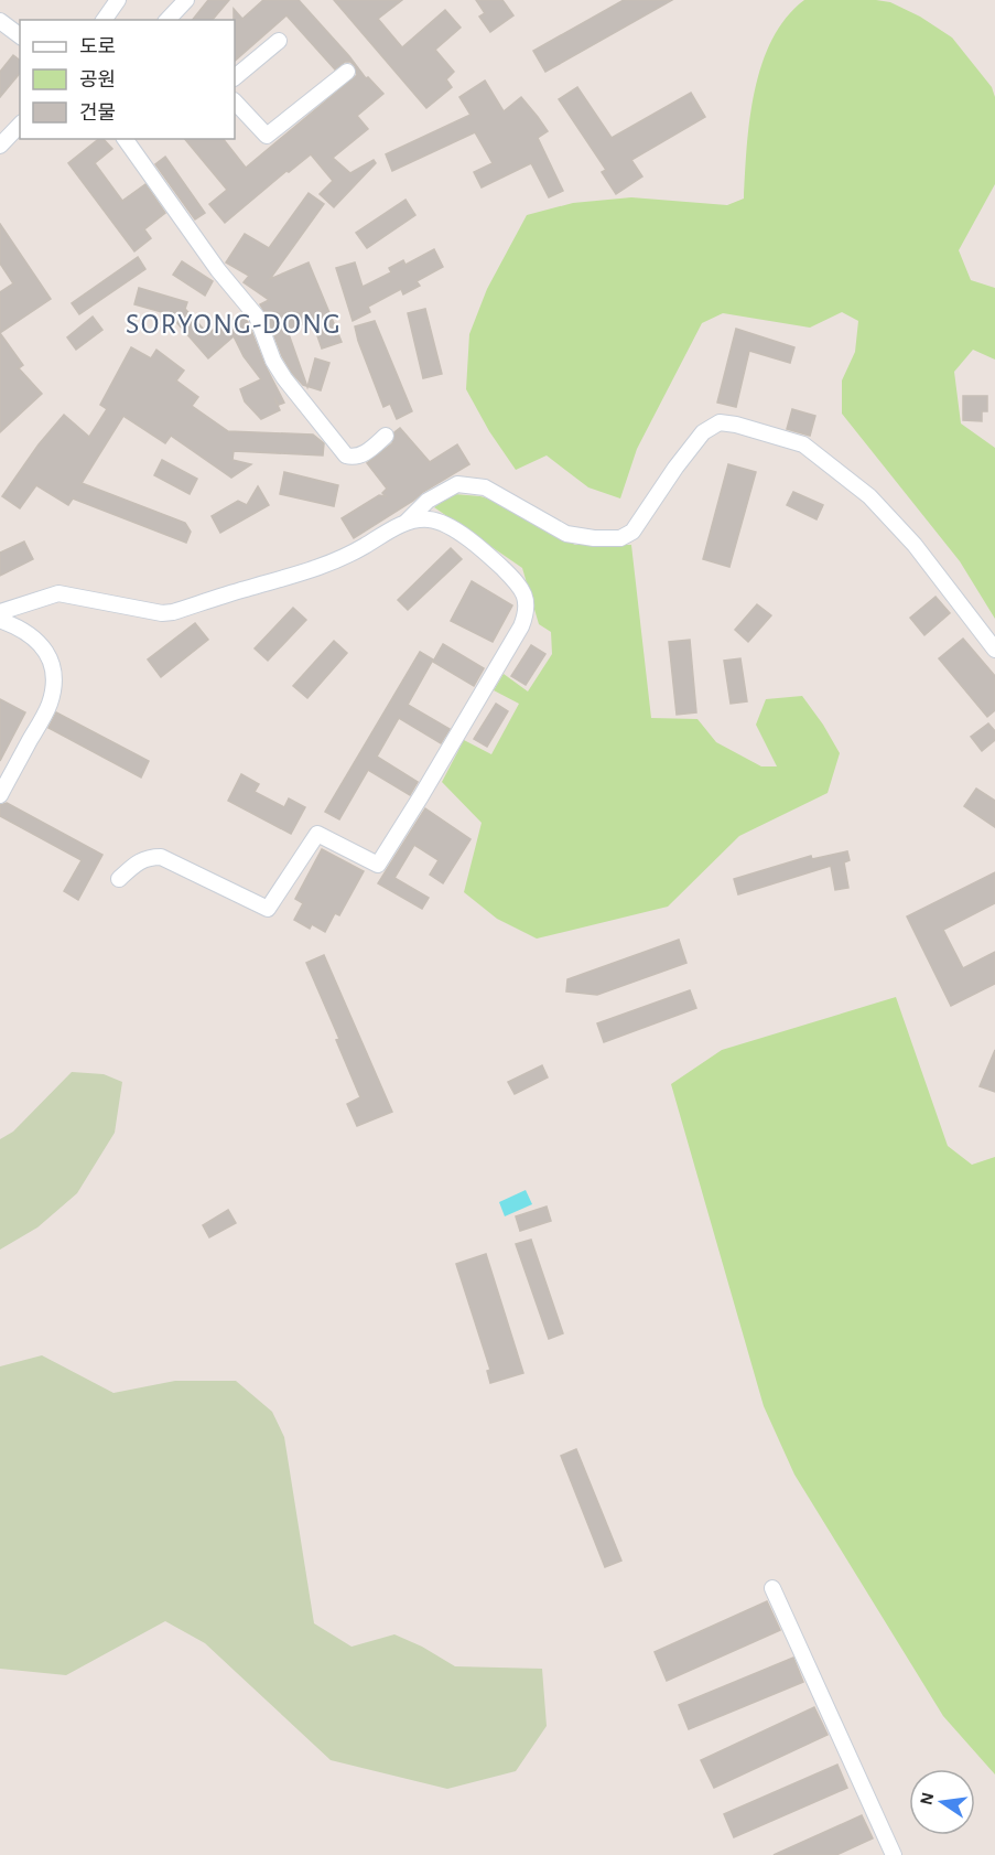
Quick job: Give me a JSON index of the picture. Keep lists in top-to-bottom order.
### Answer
{
  "districts": ["SORYONG-DONG"],
  "legend": ["도로", "공원", "건물"],
  "north": "left"
}
